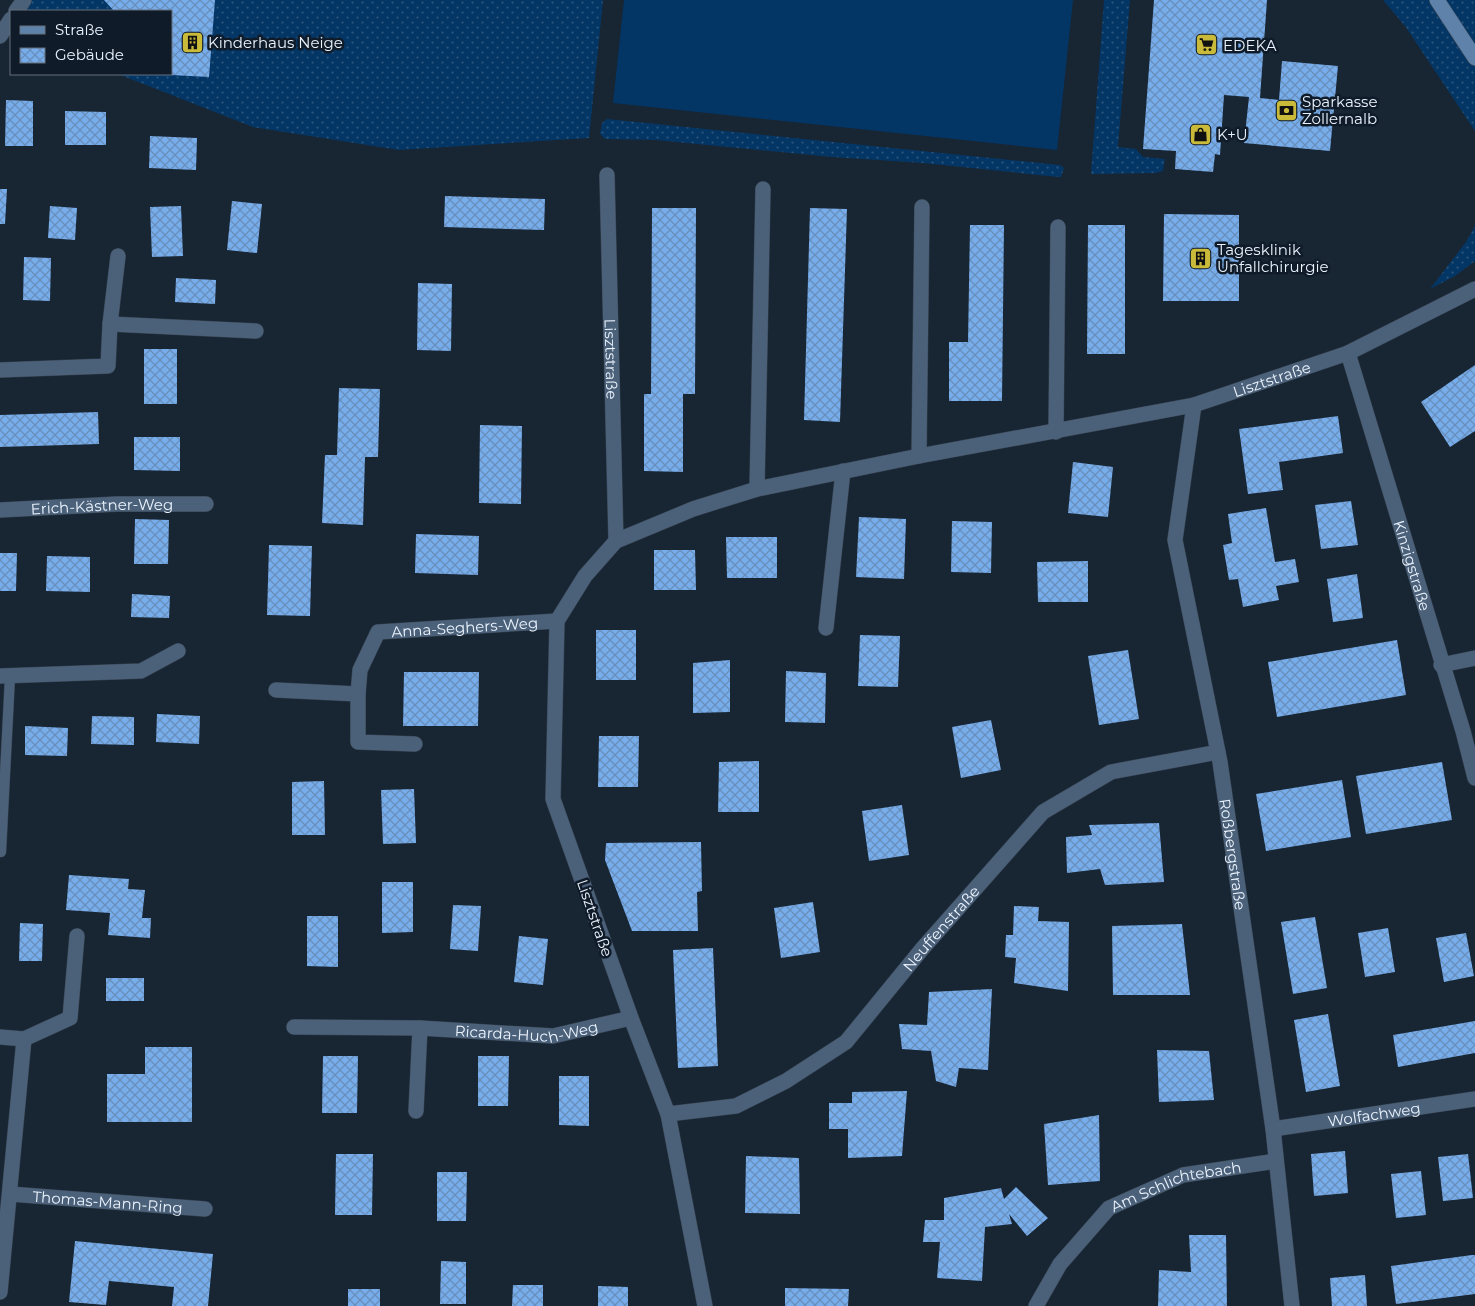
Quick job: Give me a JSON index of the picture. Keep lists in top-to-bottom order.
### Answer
{
  "streets": {
    "street": [
      "Lisztstraße",
      "Erich-Kästner-Weg",
      "Kinzigstraße",
      "Anna-Seghers-Weg",
      "Roßbergstraße",
      "Neuffenstraße",
      "Ricarda-Huch-Weg",
      "Wolfachweg",
      "Am Schlichtebach",
      "Thomas-Mann-Ring"
    ]
  },
  "crossings": [
    ["Lisztstraße", "Kinzigstraße"],
    ["Lisztstraße", "Anna-Seghers-Weg"],
    ["Lisztstraße", "Roßbergstraße"],
    ["Lisztstraße", "Neuffenstraße"],
    ["Lisztstraße", "Ricarda-Huch-Weg"],
    ["Roßbergstraße", "Neuffenstraße"],
    ["Roßbergstraße", "Wolfachweg"],
    ["Roßbergstraße", "Am Schlichtebach"]
  ],
  "places": {
    "building": ["Kinderhaus Neige", "Tagesklinik Unfallchirurgie"],
    "supermarket": ["EDEKA"],
    "bank": ["Sparkasse Zollernalb"],
    "shop": ["K+U"]
  },
  "legend": ["Straße", "Gebäude"]
}
